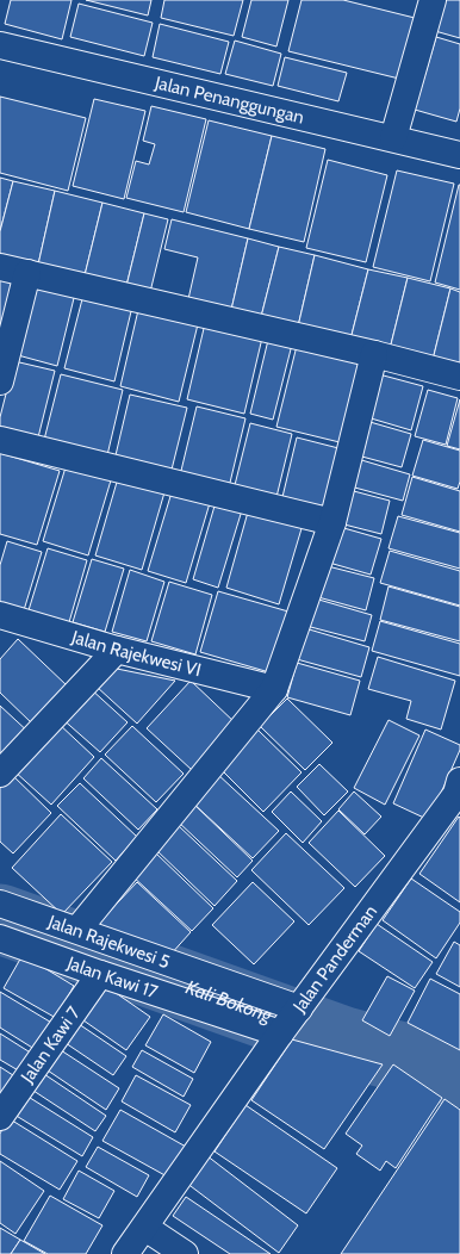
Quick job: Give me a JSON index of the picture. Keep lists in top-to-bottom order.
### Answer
{
  "streets": {
    "street": [
      "Jalan Penanggungan",
      "Jalan Rajekwesi VI",
      "Jalan Rajekwesi 5",
      "Jalan Panderman",
      "Jalan Kawi 17",
      "Jalan Kawi 7"
    ]
  },
  "crossings": [
    ["Jalan Rajekwesi 5", "Jalan Panderman"],
    ["Jalan Rajekwesi 5", "Jalan Kawi 17"],
    ["Jalan Panderman", "Jalan Kawi 17"],
    ["Jalan Kawi 17", "Jalan Kawi 7"]
  ],
  "water": ["Kali Bokong"]
}
